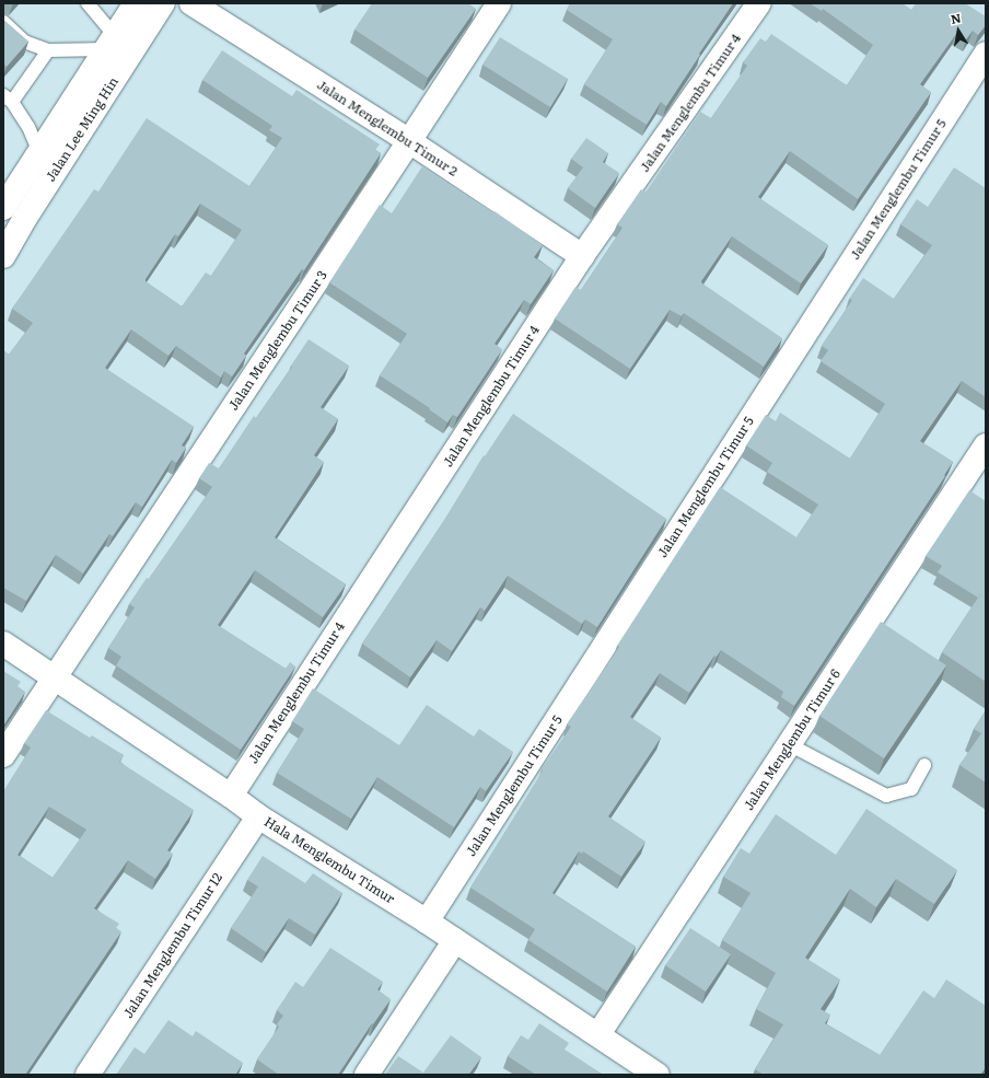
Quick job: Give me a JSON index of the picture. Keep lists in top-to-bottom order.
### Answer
{
  "streets": {
    "street": [
      "Jalan Menglembu Timur 4",
      "Jalan Menglembu Timur 2",
      "Jalan Lee Ming Hin",
      "Jalan Menglembu Timur 5",
      "Jalan Menglembu Timur 3",
      "Jalan Menglembu Timur 6",
      "Hala Menglembu Timur",
      "Jalan Menglembu Timur 12"
    ]
  },
  "crossings": [
    ["Jalan Menglembu Timur 4", "Jalan Menglembu Timur 2"],
    ["Jalan Menglembu Timur 4", "Hala Menglembu Timur"],
    ["Jalan Menglembu Timur 2", "Jalan Menglembu Timur 3"],
    ["Jalan Menglembu Timur 5", "Hala Menglembu Timur"],
    ["Jalan Menglembu Timur 3", "Hala Menglembu Timur"],
    ["Jalan Menglembu Timur 6", "Hala Menglembu Timur"],
    ["Hala Menglembu Timur", "Jalan Menglembu Timur 12"]
  ],
  "north": "top"
}
